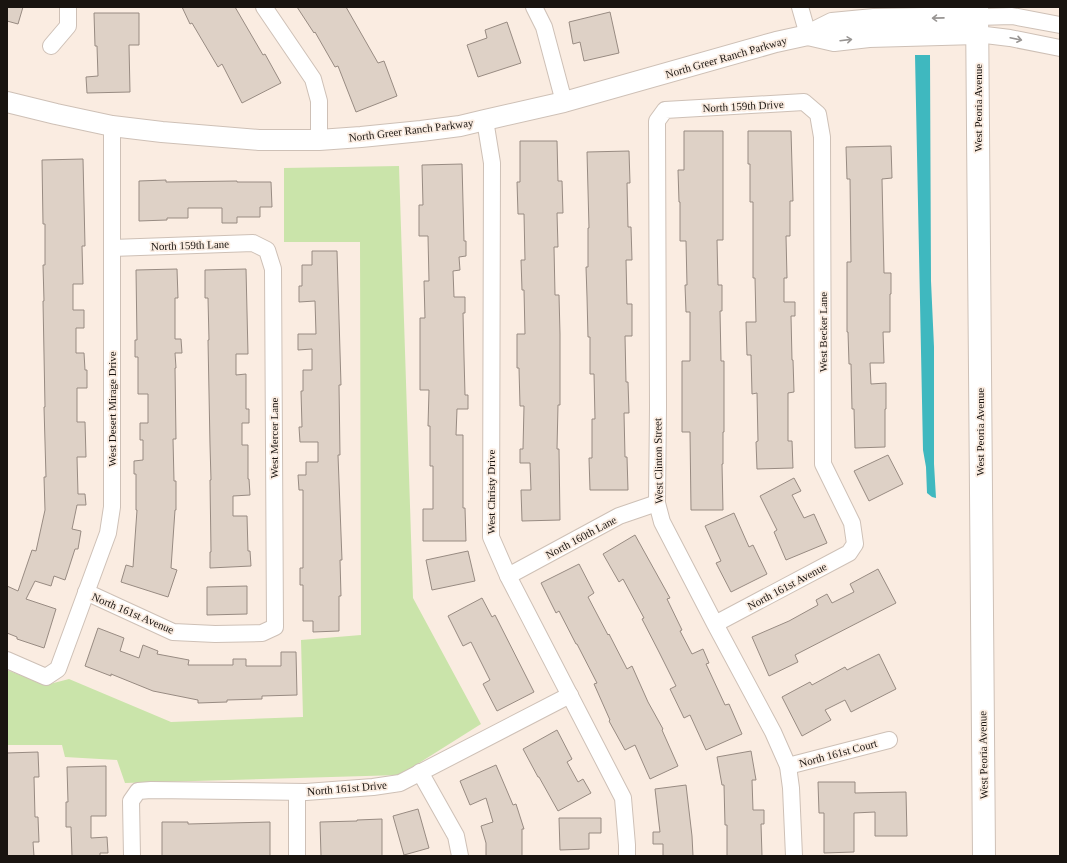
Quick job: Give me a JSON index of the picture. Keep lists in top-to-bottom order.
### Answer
{
  "streets": {
    "main road": ["West Peoria Avenue"],
    "street": [
      "North Greer Ranch Parkway",
      "North 159th Drive",
      "North 159th Lane",
      "West Becker Lane",
      "West Desert Mirage Drive",
      "West Mercer Lane",
      "West Clinton Street",
      "West Christy Drive",
      "North 160th Lane",
      "North 161st Avenue",
      "North 161st Court",
      "North 161st Drive"
    ]
  },
  "crossings": [
    ["North Greer Ranch Parkway", "West Peoria Avenue"],
    ["North Greer Ranch Parkway", "West Desert Mirage Drive"],
    ["North Greer Ranch Parkway", "West Christy Drive"],
    ["North 159th Drive", "West Becker Lane"],
    ["North 159th Drive", "West Clinton Street"],
    ["North 159th Lane", "West Desert Mirage Drive"],
    ["North 159th Lane", "West Mercer Lane"],
    ["West Becker Lane", "North 161st Avenue"],
    ["West Desert Mirage Drive", "North 161st Avenue"],
    ["West Mercer Lane", "North 161st Avenue"],
    ["West Clinton Street", "North 160th Lane"],
    ["West Clinton Street", "North 161st Avenue"],
    ["West Clinton Street", "North 161st Court"],
    ["West Christy Drive", "North 160th Lane"],
    ["West Christy Drive", "North 161st Drive"]
  ]
}
